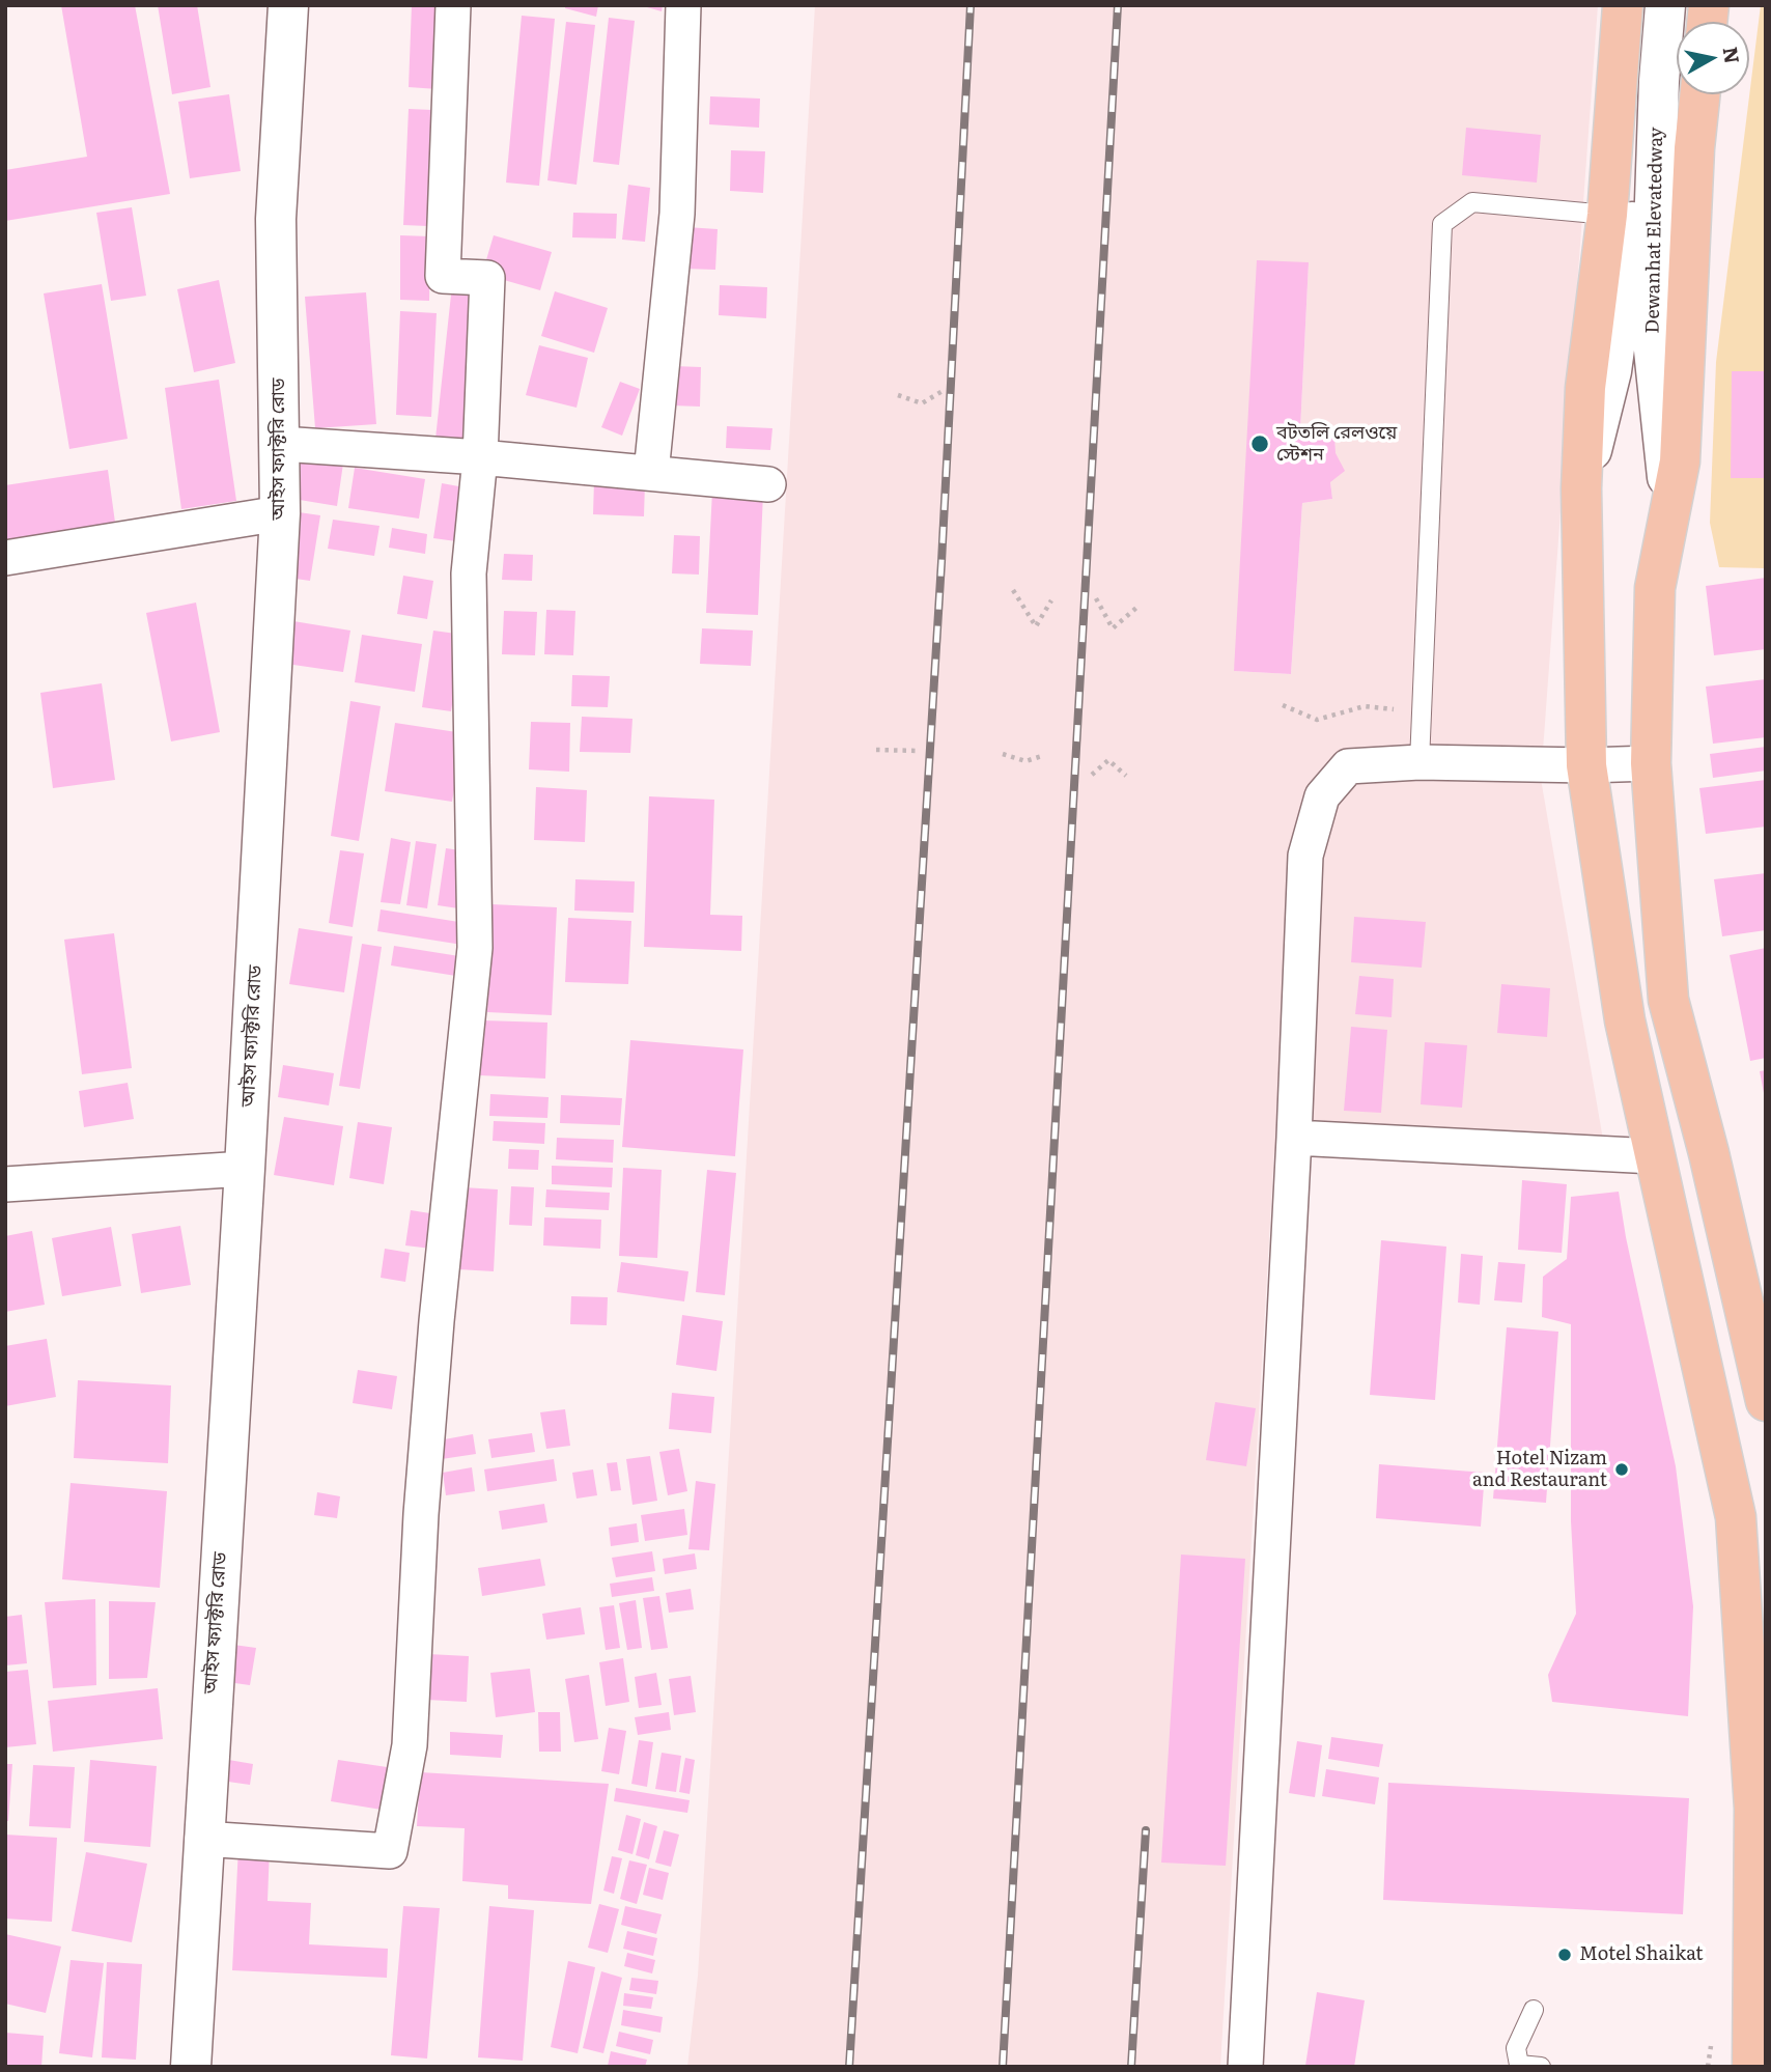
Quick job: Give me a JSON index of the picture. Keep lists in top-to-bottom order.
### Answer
{
  "streets": {
    "street": ["Dewanhat Elevatedway", "আইস ফ্যাক্টরি রোড"]
  },
  "places": ["বটতলি রেলওয়ে স্টেশন", "Hotel Nizam and Restaurant", "Motel Shaikat"],
  "north": "right"
}
